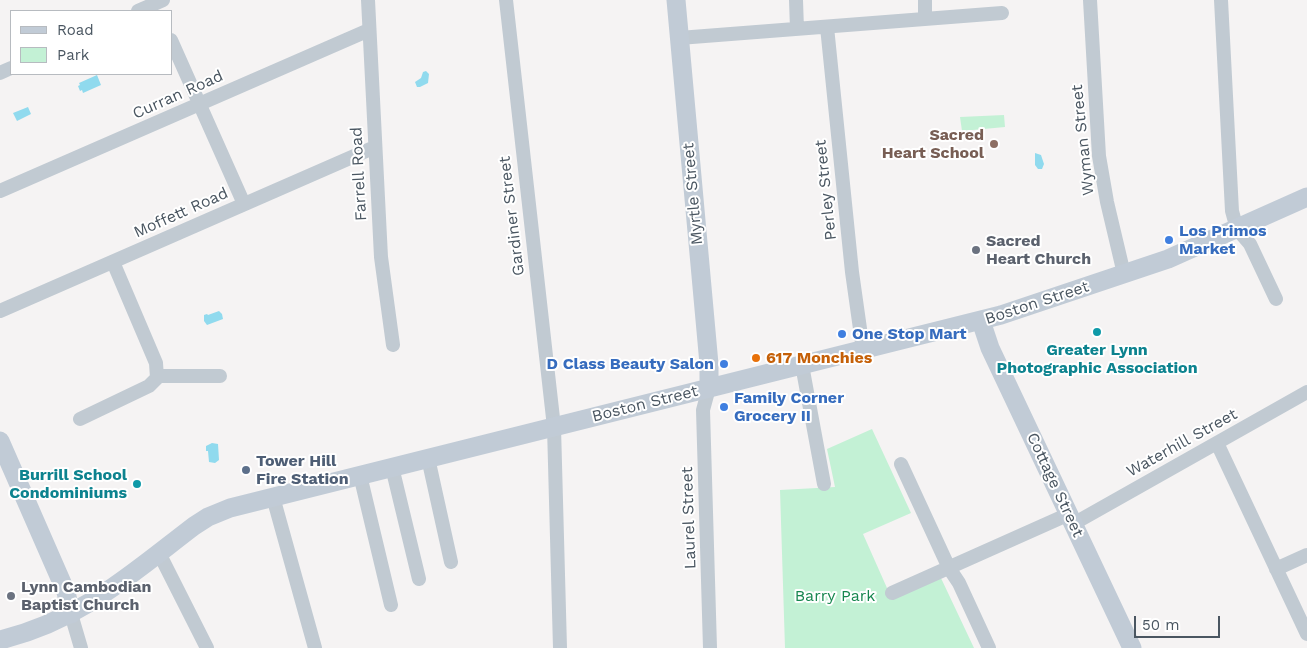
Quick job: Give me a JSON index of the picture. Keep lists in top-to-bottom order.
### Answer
{
  "streets": {
    "main road": ["Myrtle Street", "Boston Street", "Cottage Street"],
    "street": [
      "Curran Road",
      "Wyman Street",
      "Farrell Road",
      "Perley Street",
      "Moffett Road",
      "Gardiner Street",
      "Waterhill Street",
      "Laurel Street"
    ]
  },
  "crossings": [
    ["Curran Road", "Farrell Road"],
    ["Wyman Street", "Boston Street"],
    ["Farrell Road", "Moffett Road"],
    ["Perley Street", "Boston Street"],
    ["Myrtle Street", "Boston Street"],
    ["Myrtle Street", "Laurel Street"],
    ["Gardiner Street", "Boston Street"],
    ["Boston Street", "Cottage Street"],
    ["Boston Street", "Laurel Street"],
    ["Waterhill Street", "Cottage Street"]
  ],
  "parks": ["Barry Park"],
  "places": [
    "Sacred Heart School",
    "Los Primos Market",
    "Sacred Heart Church",
    "Greater Lynn Photographic Association",
    "One Stop Mart",
    "617 Monchies",
    "D Class Beauty Salon",
    "Family Corner Grocery II",
    "Tower Hill Fire Station",
    "Burrill School Condominiums",
    "Lynn Cambodian Baptist Church"
  ],
  "legend": ["Road", "Park"],
  "scale_bar": "50 m"
}
